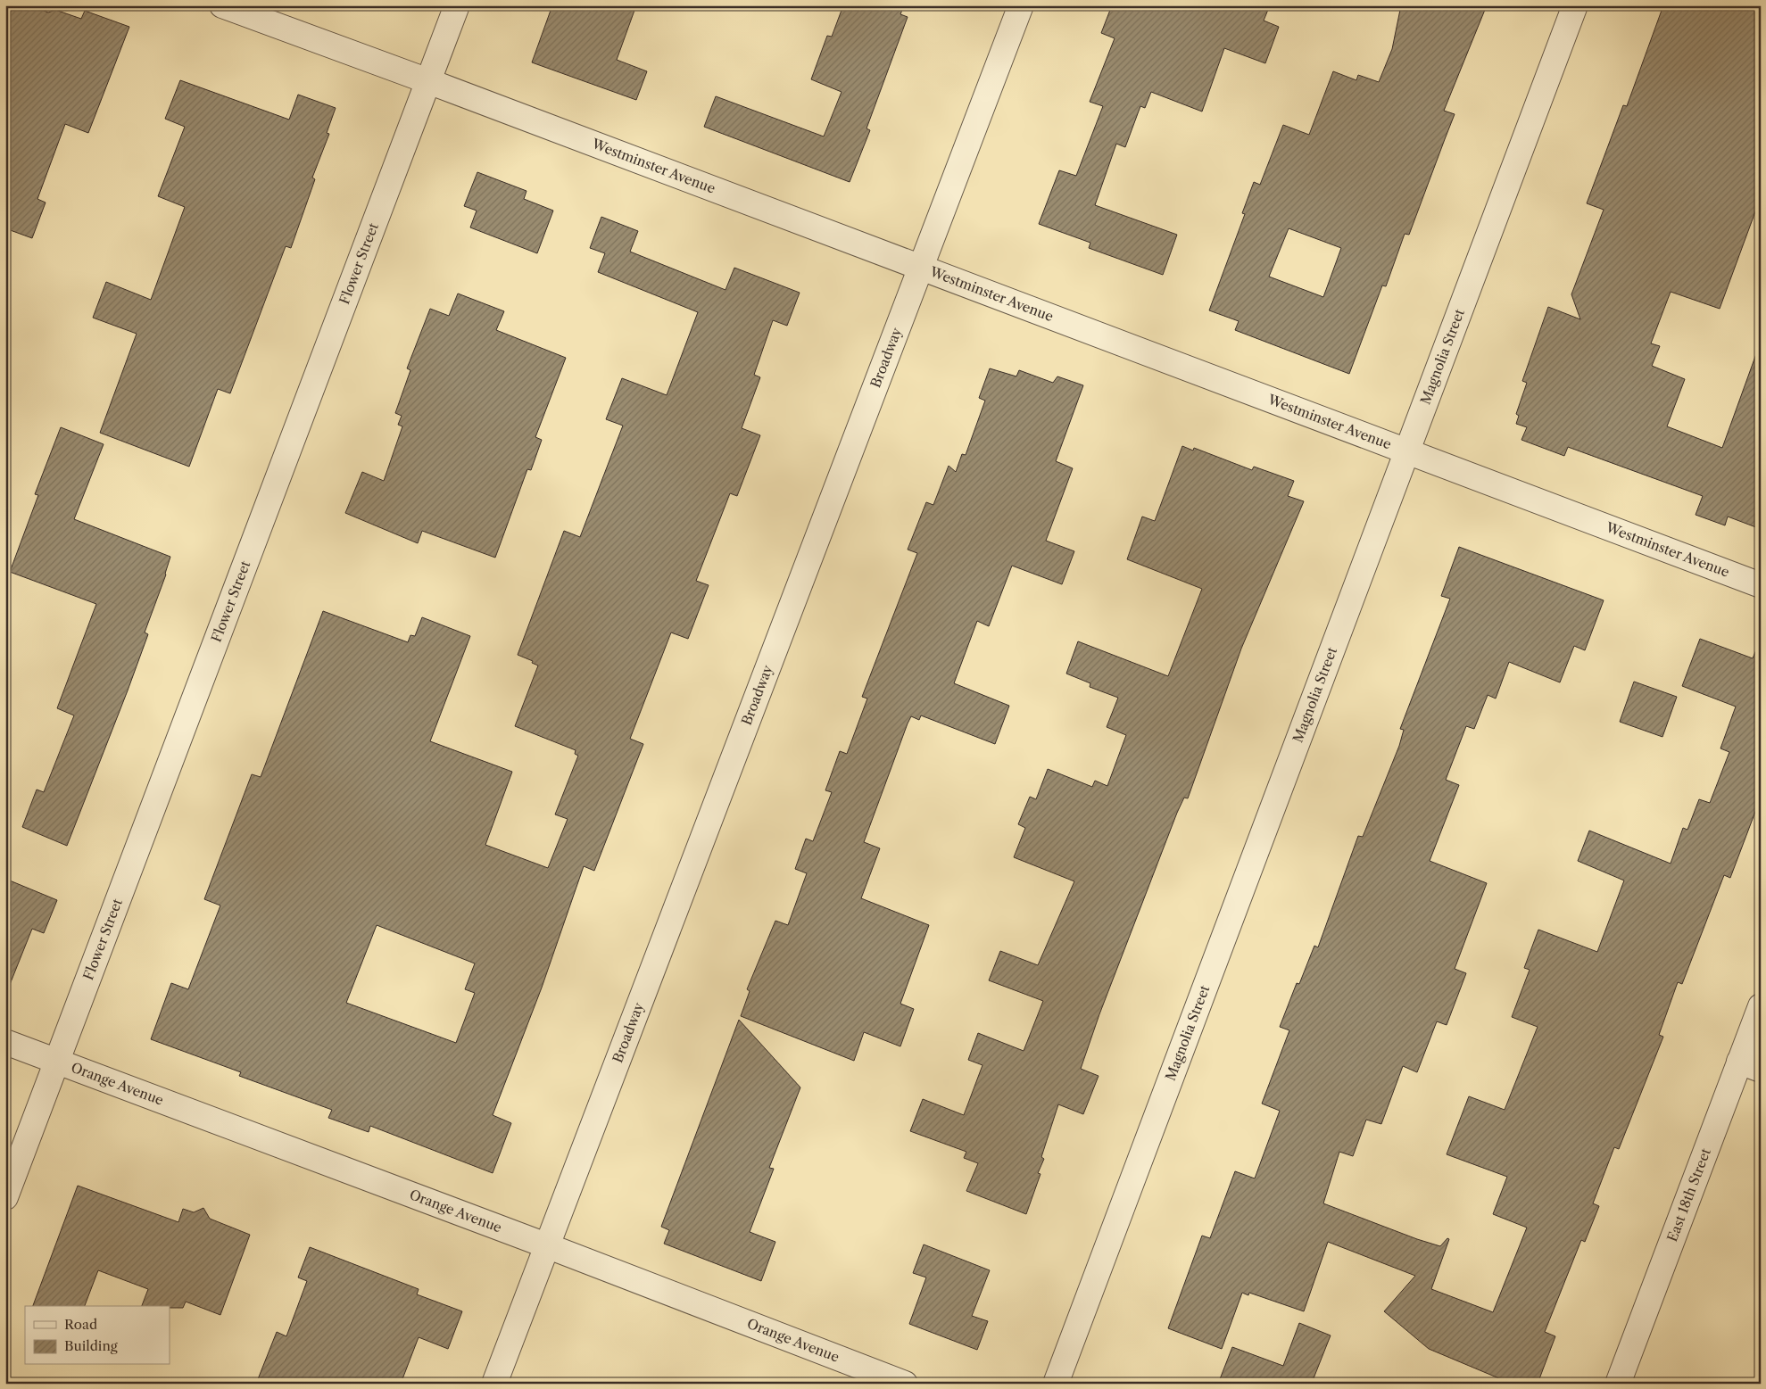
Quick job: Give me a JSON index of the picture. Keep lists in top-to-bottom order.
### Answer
{
  "streets": {
    "street": [
      "Westminster Avenue",
      "Flower Street",
      "Broadway",
      "Magnolia Street",
      "Orange Avenue",
      "East 18th Street"
    ]
  },
  "crossings": [
    ["Westminster Avenue", "Flower Street"],
    ["Westminster Avenue", "Broadway"],
    ["Westminster Avenue", "Magnolia Street"],
    ["Flower Street", "Orange Avenue"],
    ["Broadway", "Orange Avenue"]
  ],
  "legend": ["Road", "Building"]
}
